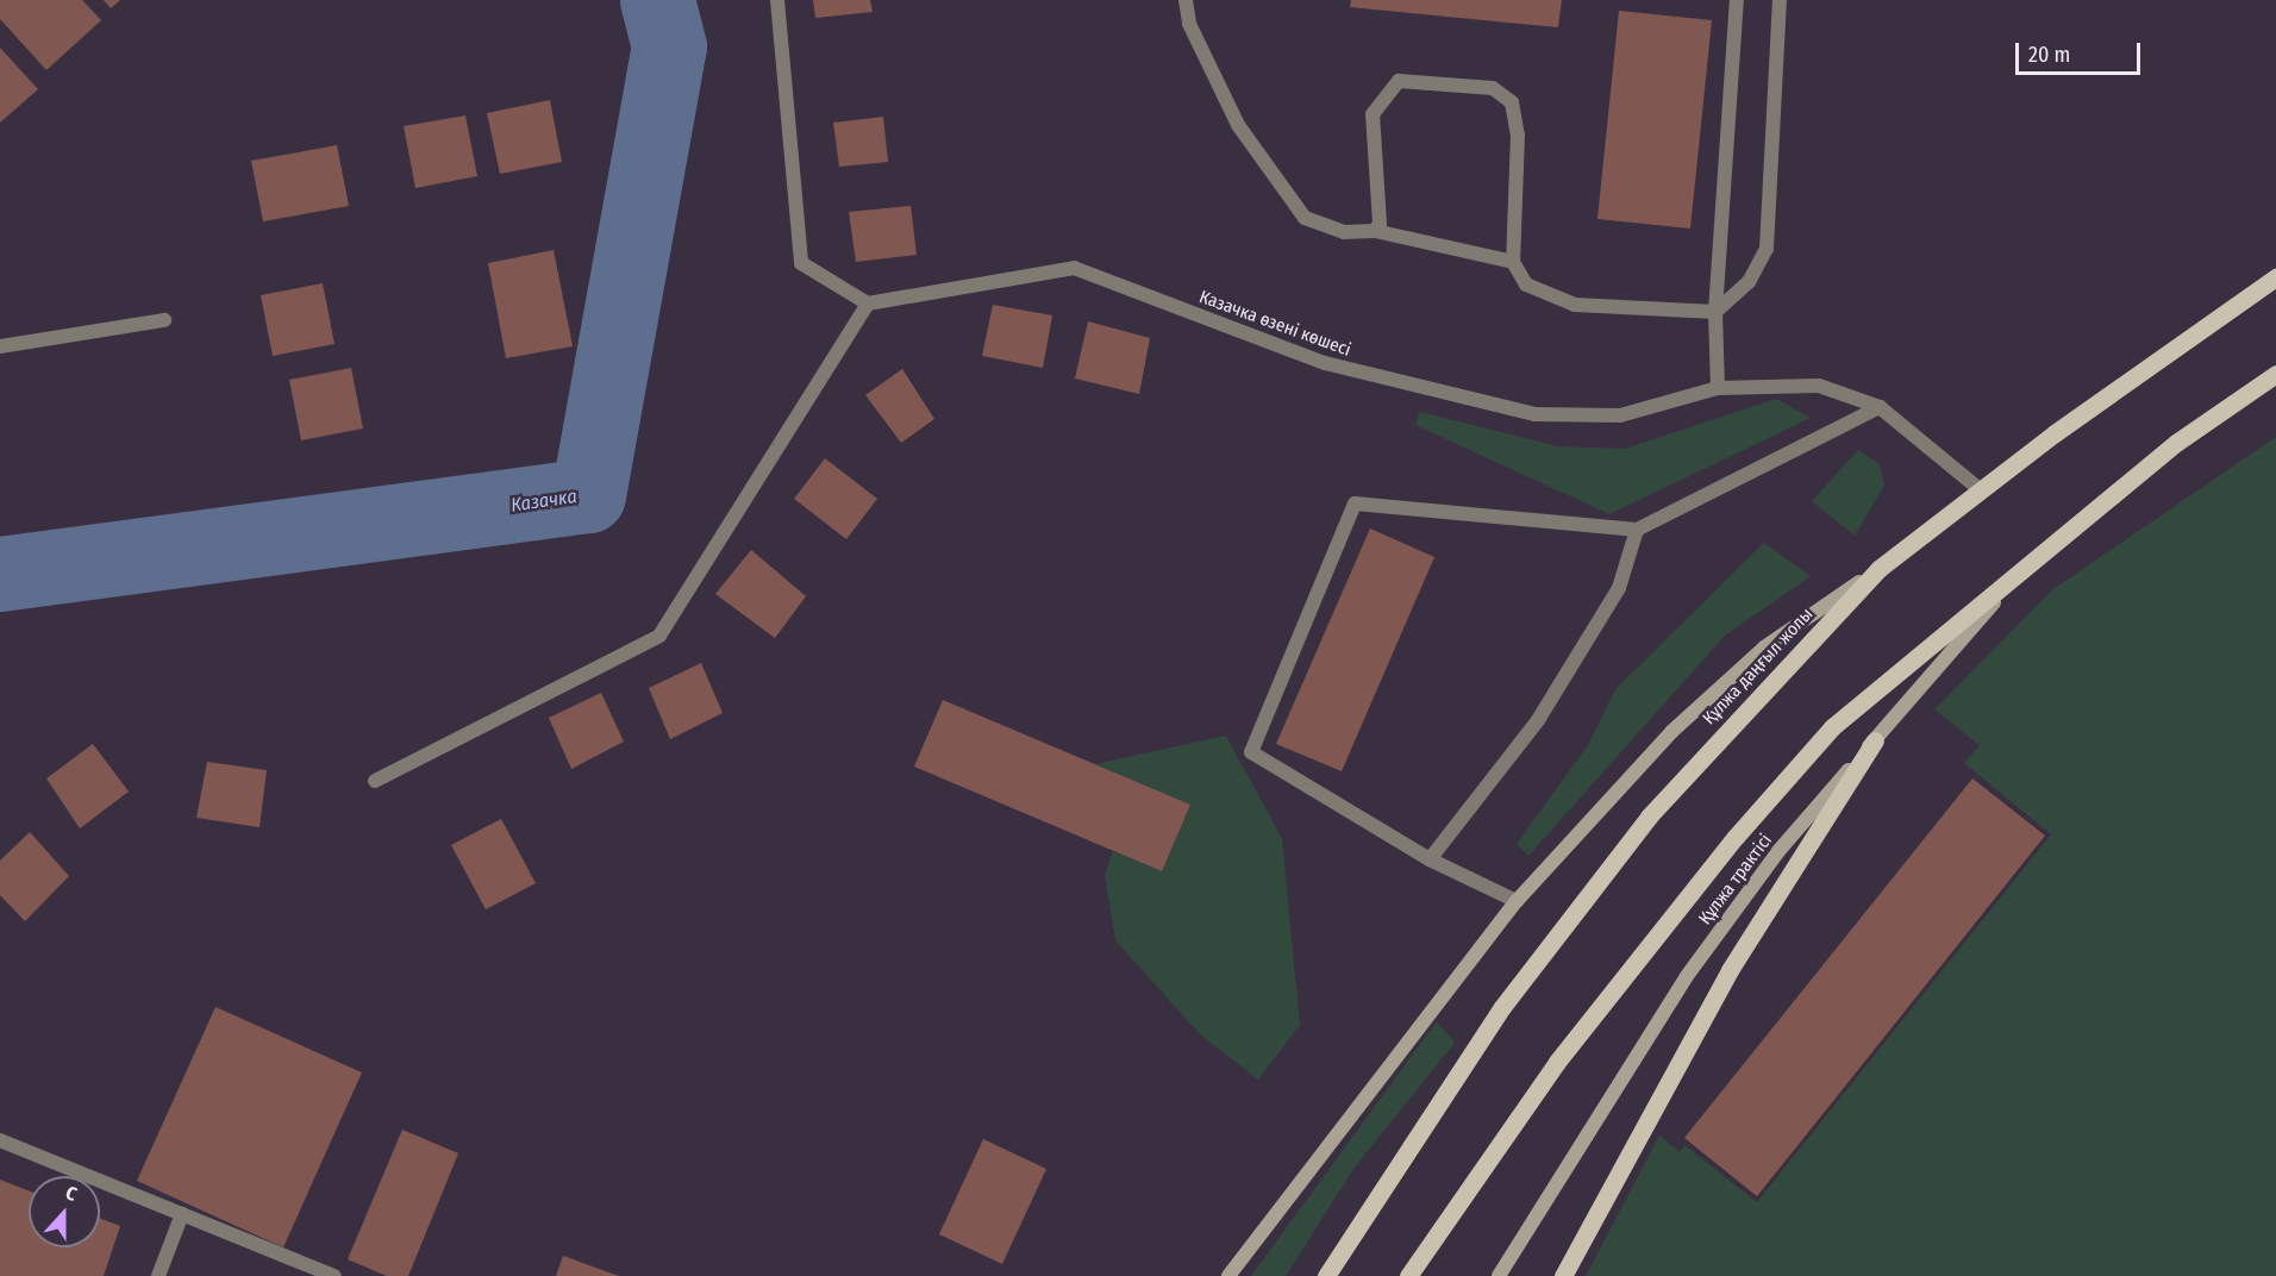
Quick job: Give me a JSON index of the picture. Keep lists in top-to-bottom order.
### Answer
{
  "streets": {
    "main road": ["Құлжа даңғыл жолы", "Құлжа трактісі"],
    "street": ["Казачка өзені көшесі"]
  },
  "crossings": [
    ["Казачка өзені көшесі", "Құлжа даңғыл жолы"]
  ],
  "water": ["Казачка"],
  "scale_bar": "20 m",
  "north": "top"
}
